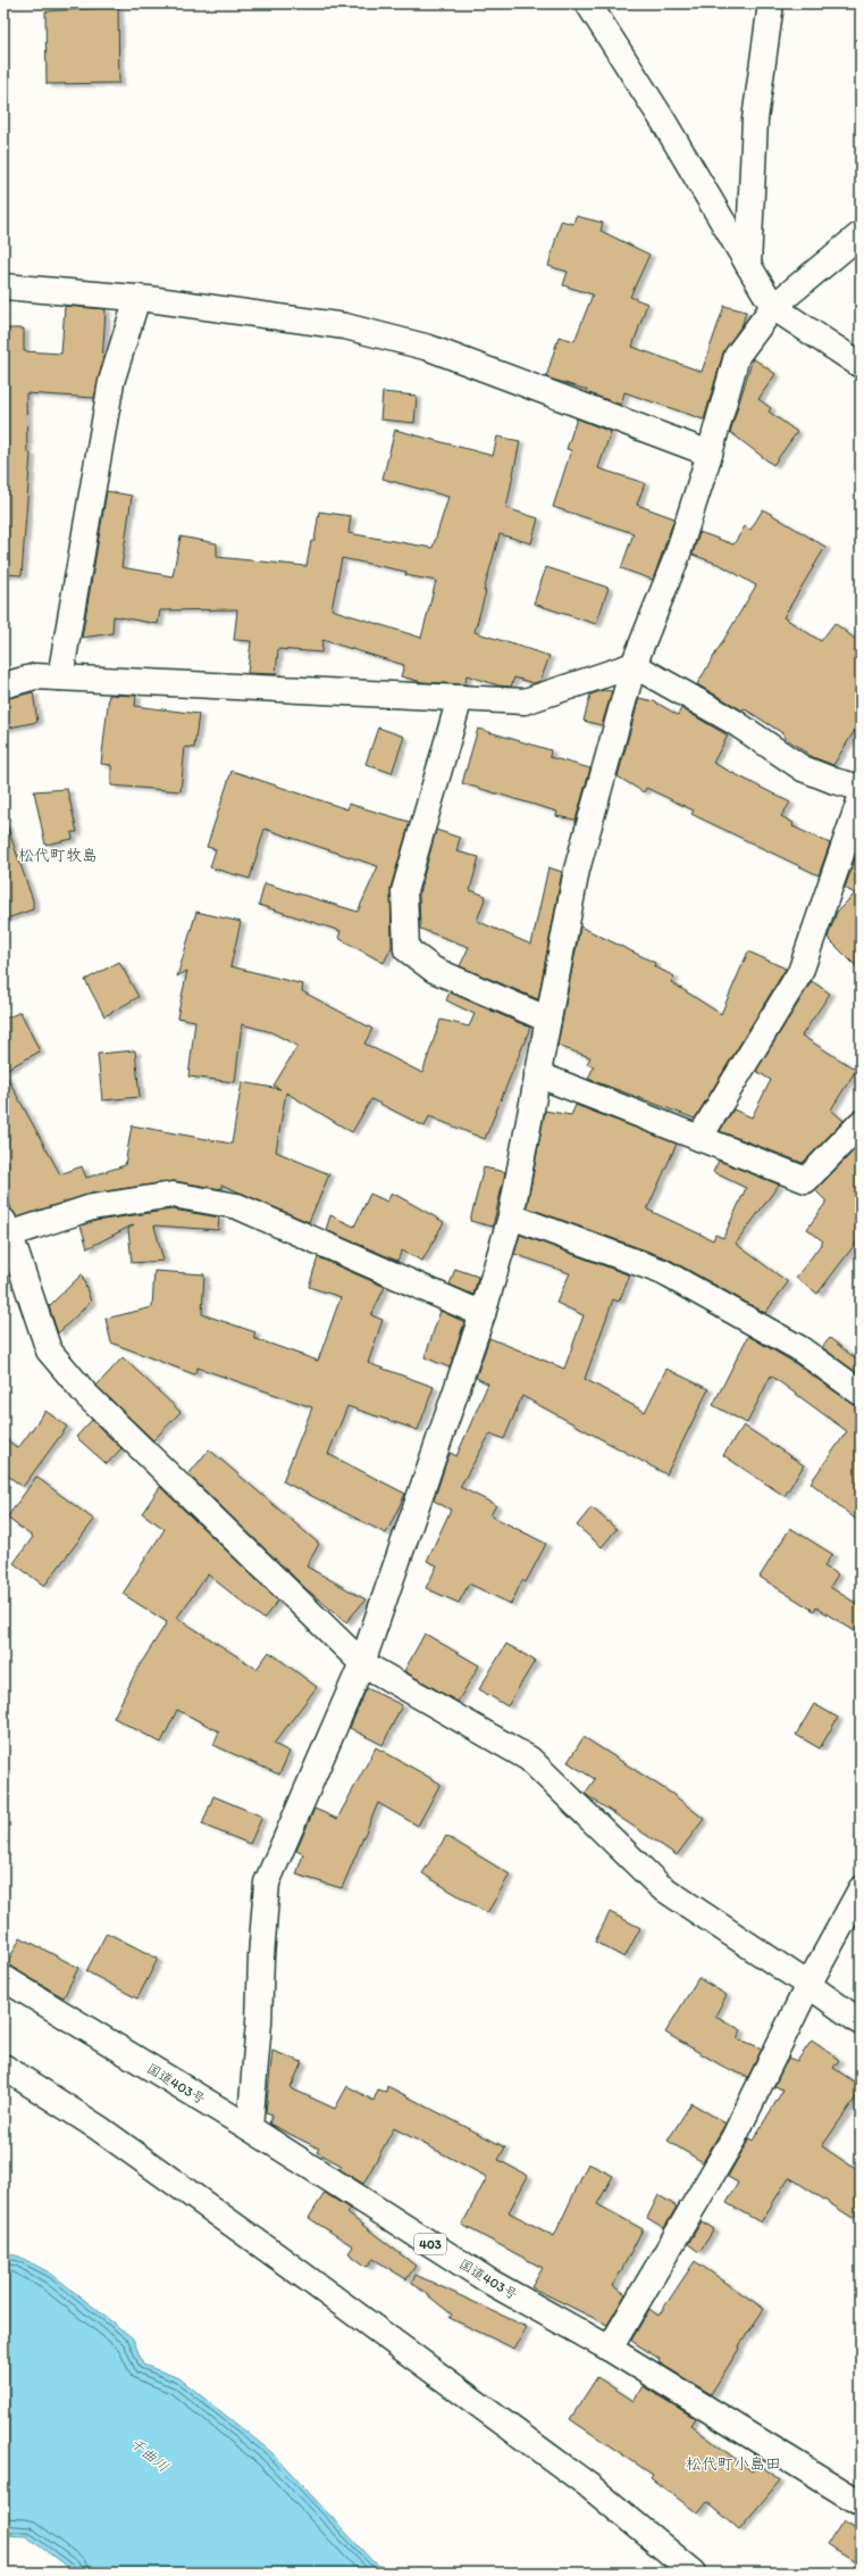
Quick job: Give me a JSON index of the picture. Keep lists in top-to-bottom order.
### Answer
{
  "streets": {
    "main road": ["国道403号", "403"]
  },
  "districts": ["松代町牧島", "松代町小島田"],
  "water": ["千曲川"]
}
